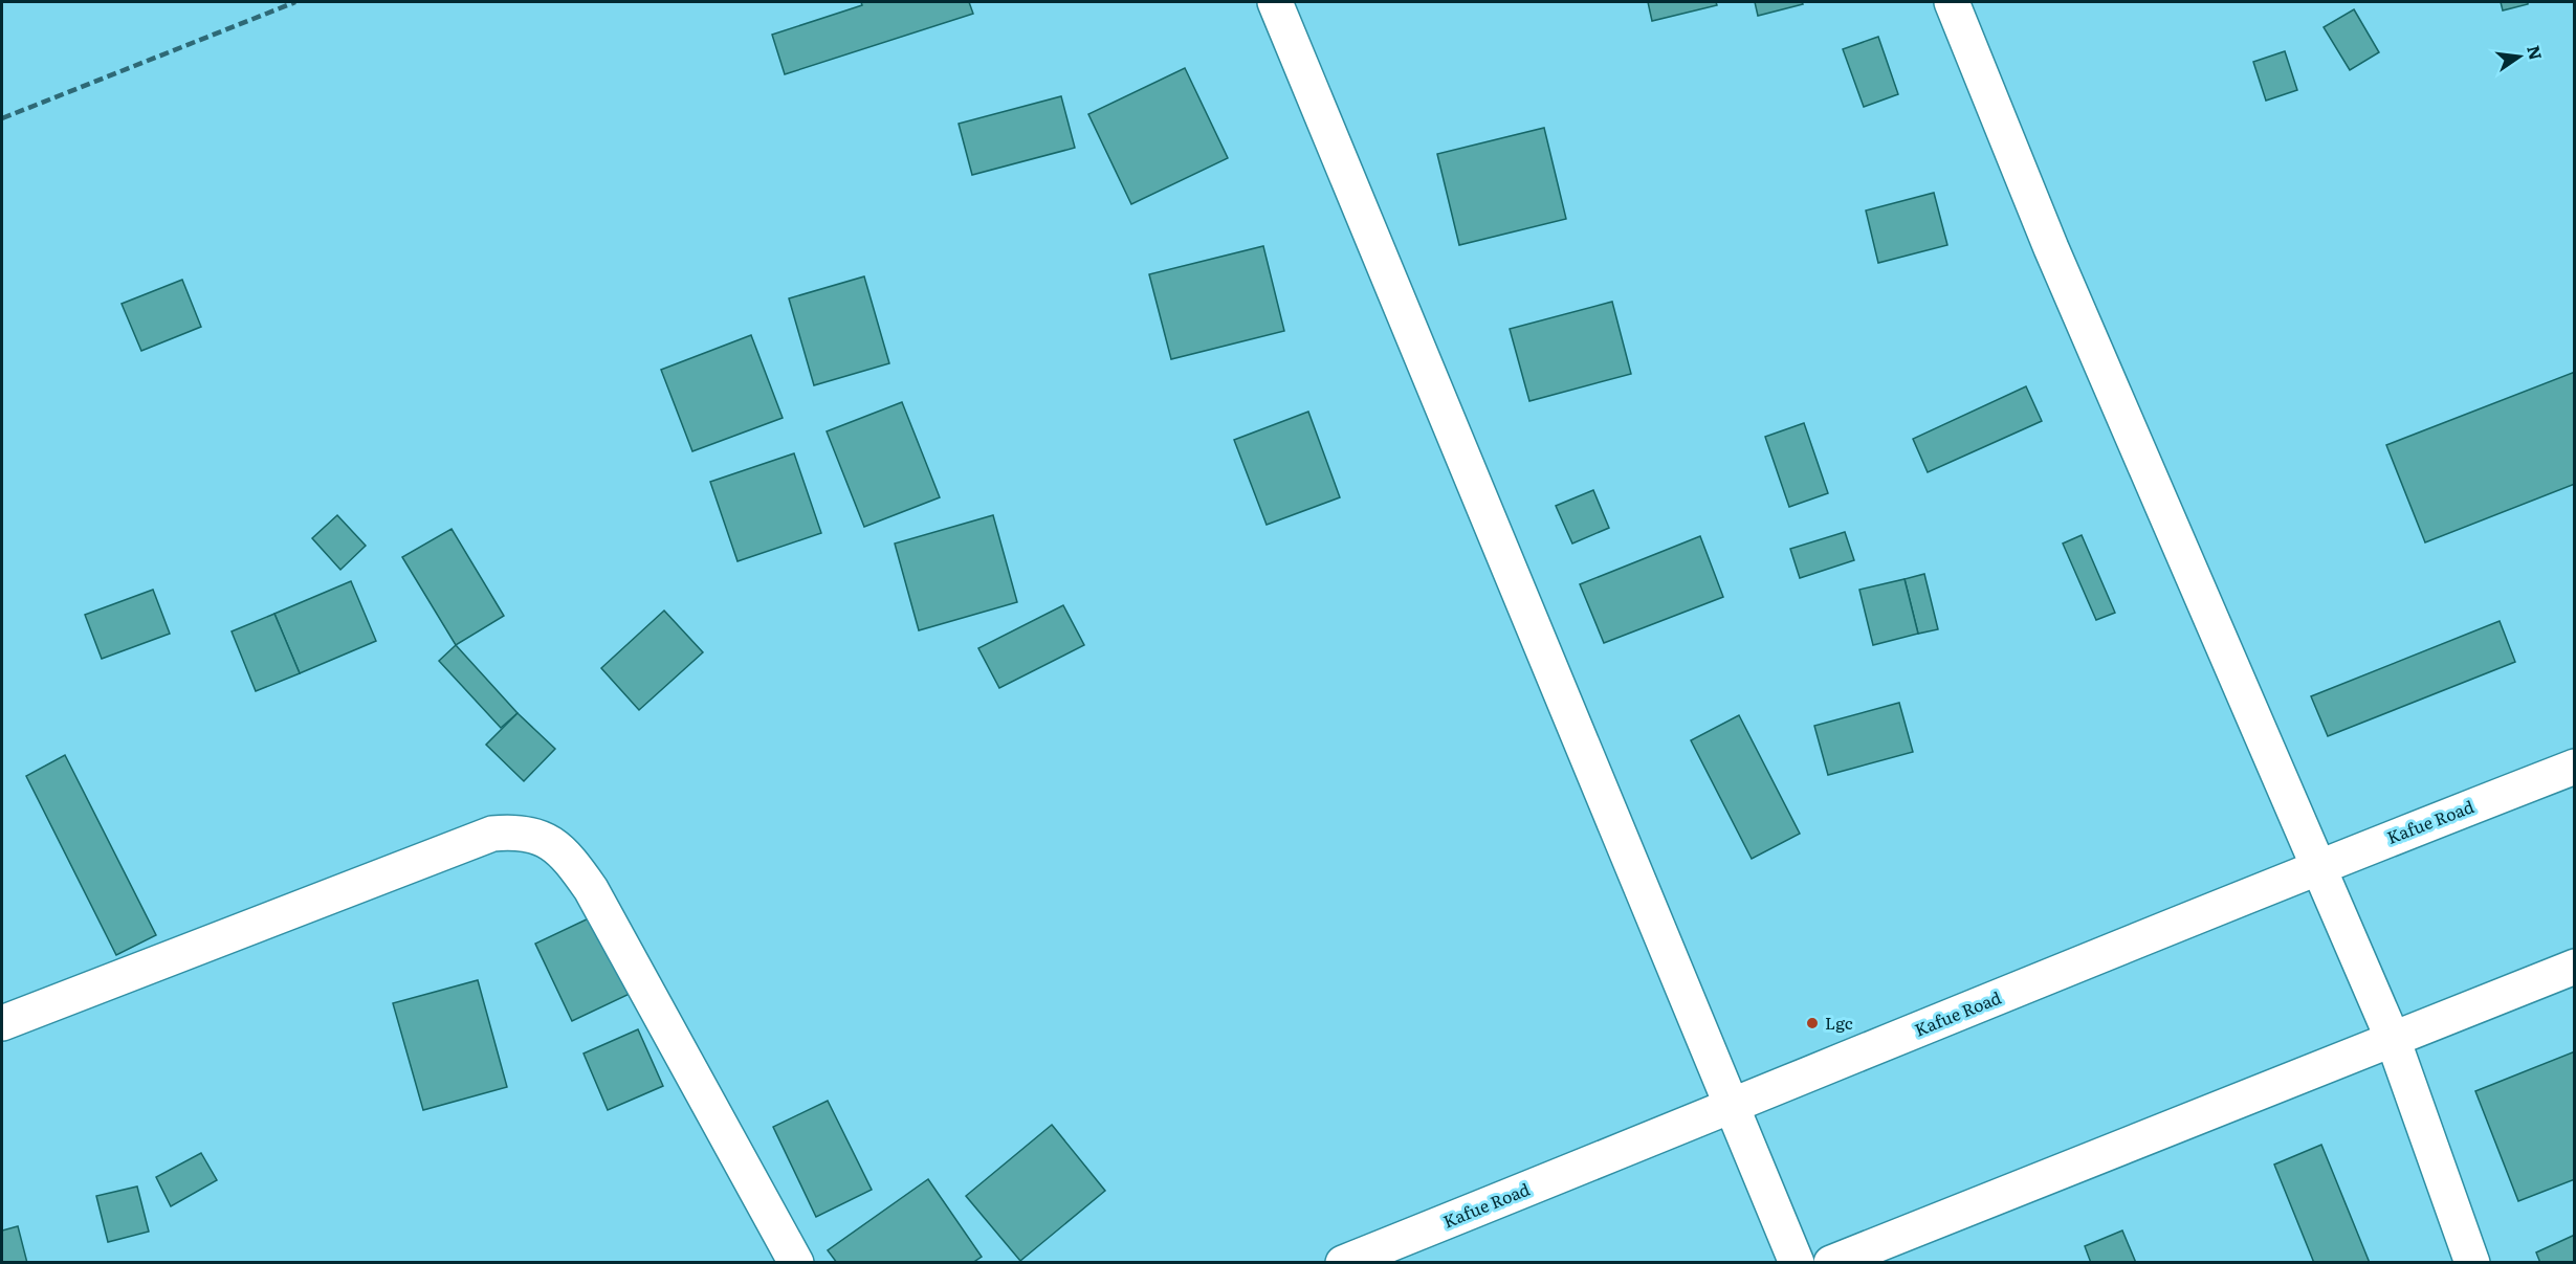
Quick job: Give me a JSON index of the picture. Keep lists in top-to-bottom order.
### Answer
{
  "streets": {
    "main road": ["Kafue Road"]
  },
  "places": ["Lgc"],
  "north": "right"
}
